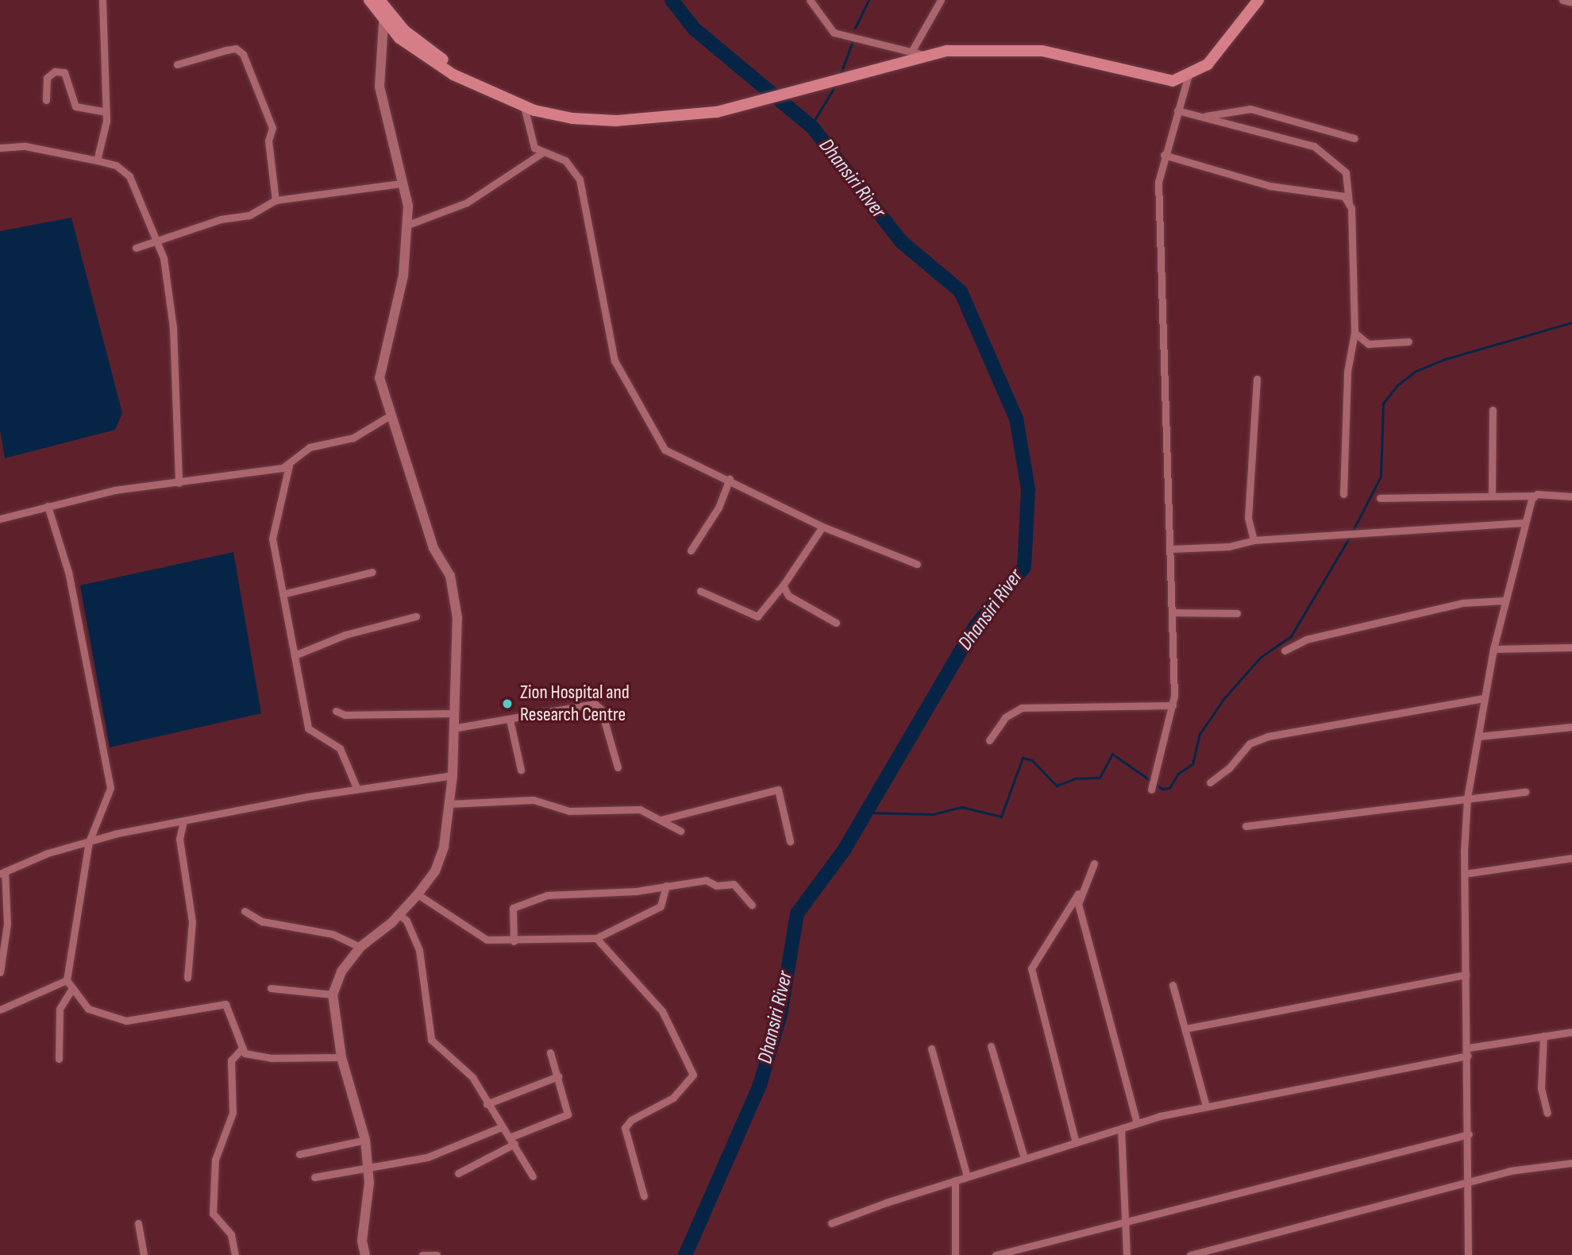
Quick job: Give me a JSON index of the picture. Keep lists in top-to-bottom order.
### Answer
{
  "water": ["Dhansiri River"],
  "places": ["Zion Hospital and Research Centre"]
}
